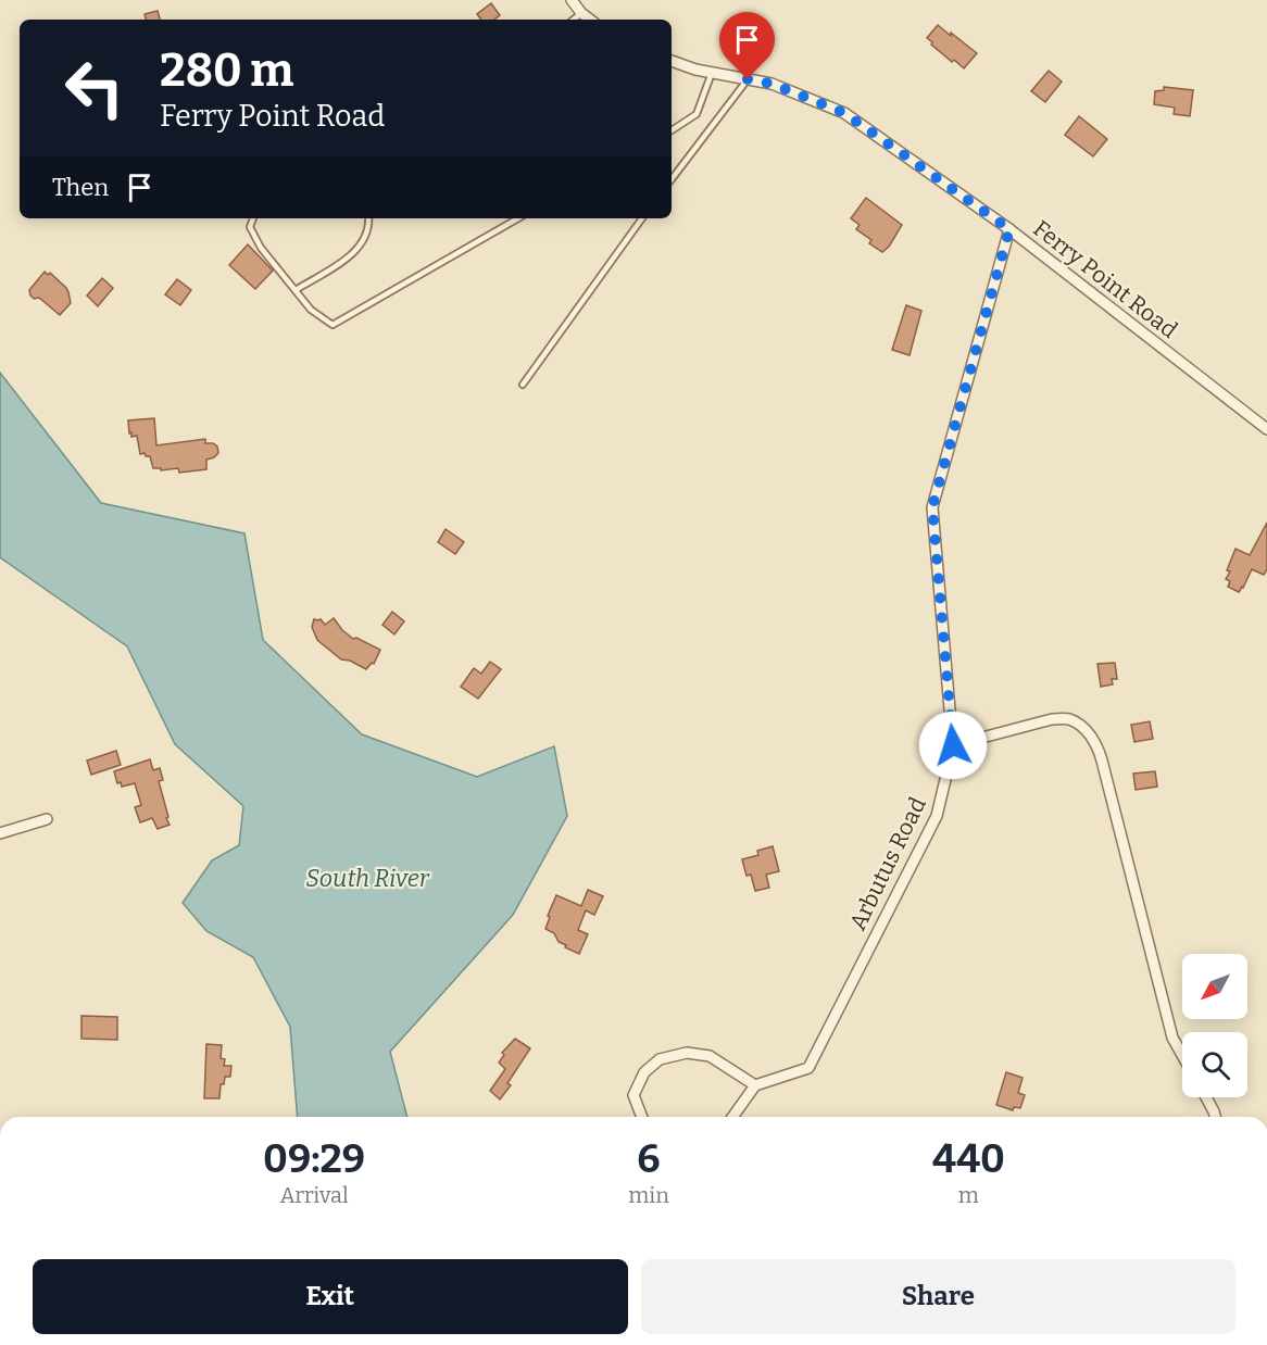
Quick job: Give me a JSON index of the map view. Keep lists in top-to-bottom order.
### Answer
{
  "streets": {
    "street": ["Ferry Point Road", "Arbutus Road"]
  },
  "crossings": [
    ["Ferry Point Road", "Arbutus Road"]
  ],
  "water": ["South River"],
  "north": "bottom left",
  "page": {
    "turn": ["280 m", "Ferry Point Road"],
    "then": "Then",
    "eta": [
      "09:29",
      "Arrival",
      "6",
      "min",
      "440",
      "m"
    ],
    "buttons": ["Exit", "Share"]
  }
}
